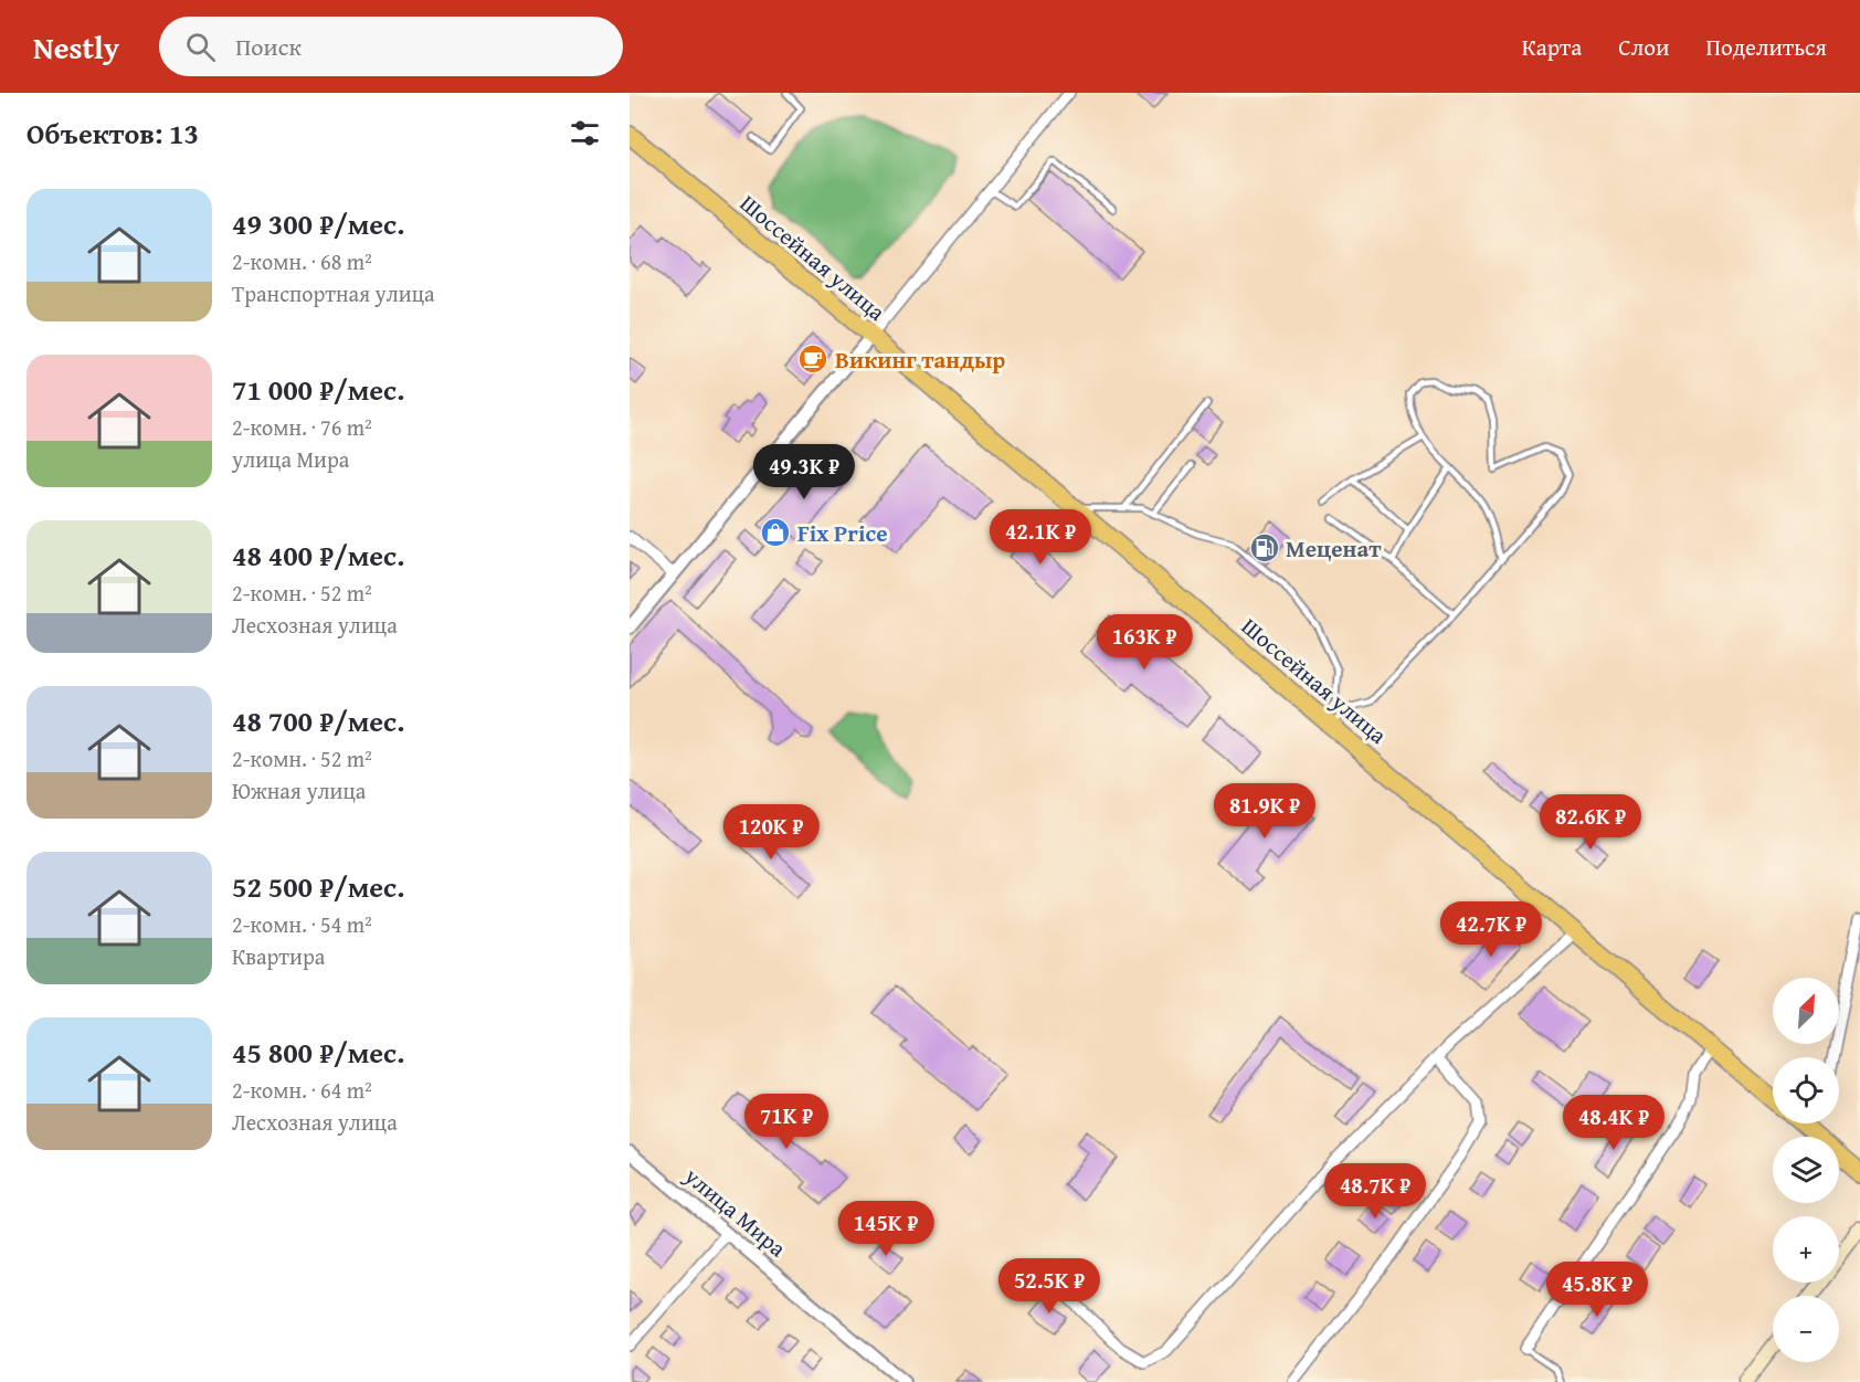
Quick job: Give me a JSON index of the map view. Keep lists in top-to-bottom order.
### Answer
{
  "streets": {
    "highway": ["Шоссейная улица"],
    "street": ["улица Мира"]
  },
  "places": {
    "cafe": ["Викинг тандыр"],
    "shop": ["Fix Price"],
    "fuel station": ["Меценат"]
  },
  "north": "top right",
  "page": {
    "header": "Nestly",
    "search": "Поиск",
    "nav": ["Карта", "Слои", "Поделиться"],
    "heading": "Объектов: 13",
    "list": [
      {
        "name": "49 300 ₽/мес.",
        "note": "2-комн. · 68 m² · Транспортная улица"
      },
      {
        "name": "71 000 ₽/мес.",
        "note": "2-комн. · 76 m² · улица Мира"
      },
      {
        "name": "48 400 ₽/мес.",
        "note": "2-комн. · 52 m² · Лесхозная улица"
      },
      {
        "name": "48 700 ₽/мес.",
        "note": "2-комн. · 52 m² · Южная улица"
      },
      {
        "name": "52 500 ₽/мес.",
        "note": "2-комн. · 54 m² · Квартира"
      },
      {
        "name": "45 800 ₽/мес.",
        "note": "2-комн. · 64 m² · Лесхозная улица"
      }
    ],
    "price": [
      "49.3K ₽",
      "42.1K ₽",
      "163K ₽",
      "81.9K ₽",
      "82.6K ₽",
      "120K ₽",
      "42.7K ₽",
      "71K ₽",
      "48.4K ₽",
      "48.7K ₽",
      "145K ₽",
      "52.5K ₽",
      "45.8K ₽"
    ],
    "map_buttons": ["+", "−"]
  }
}
